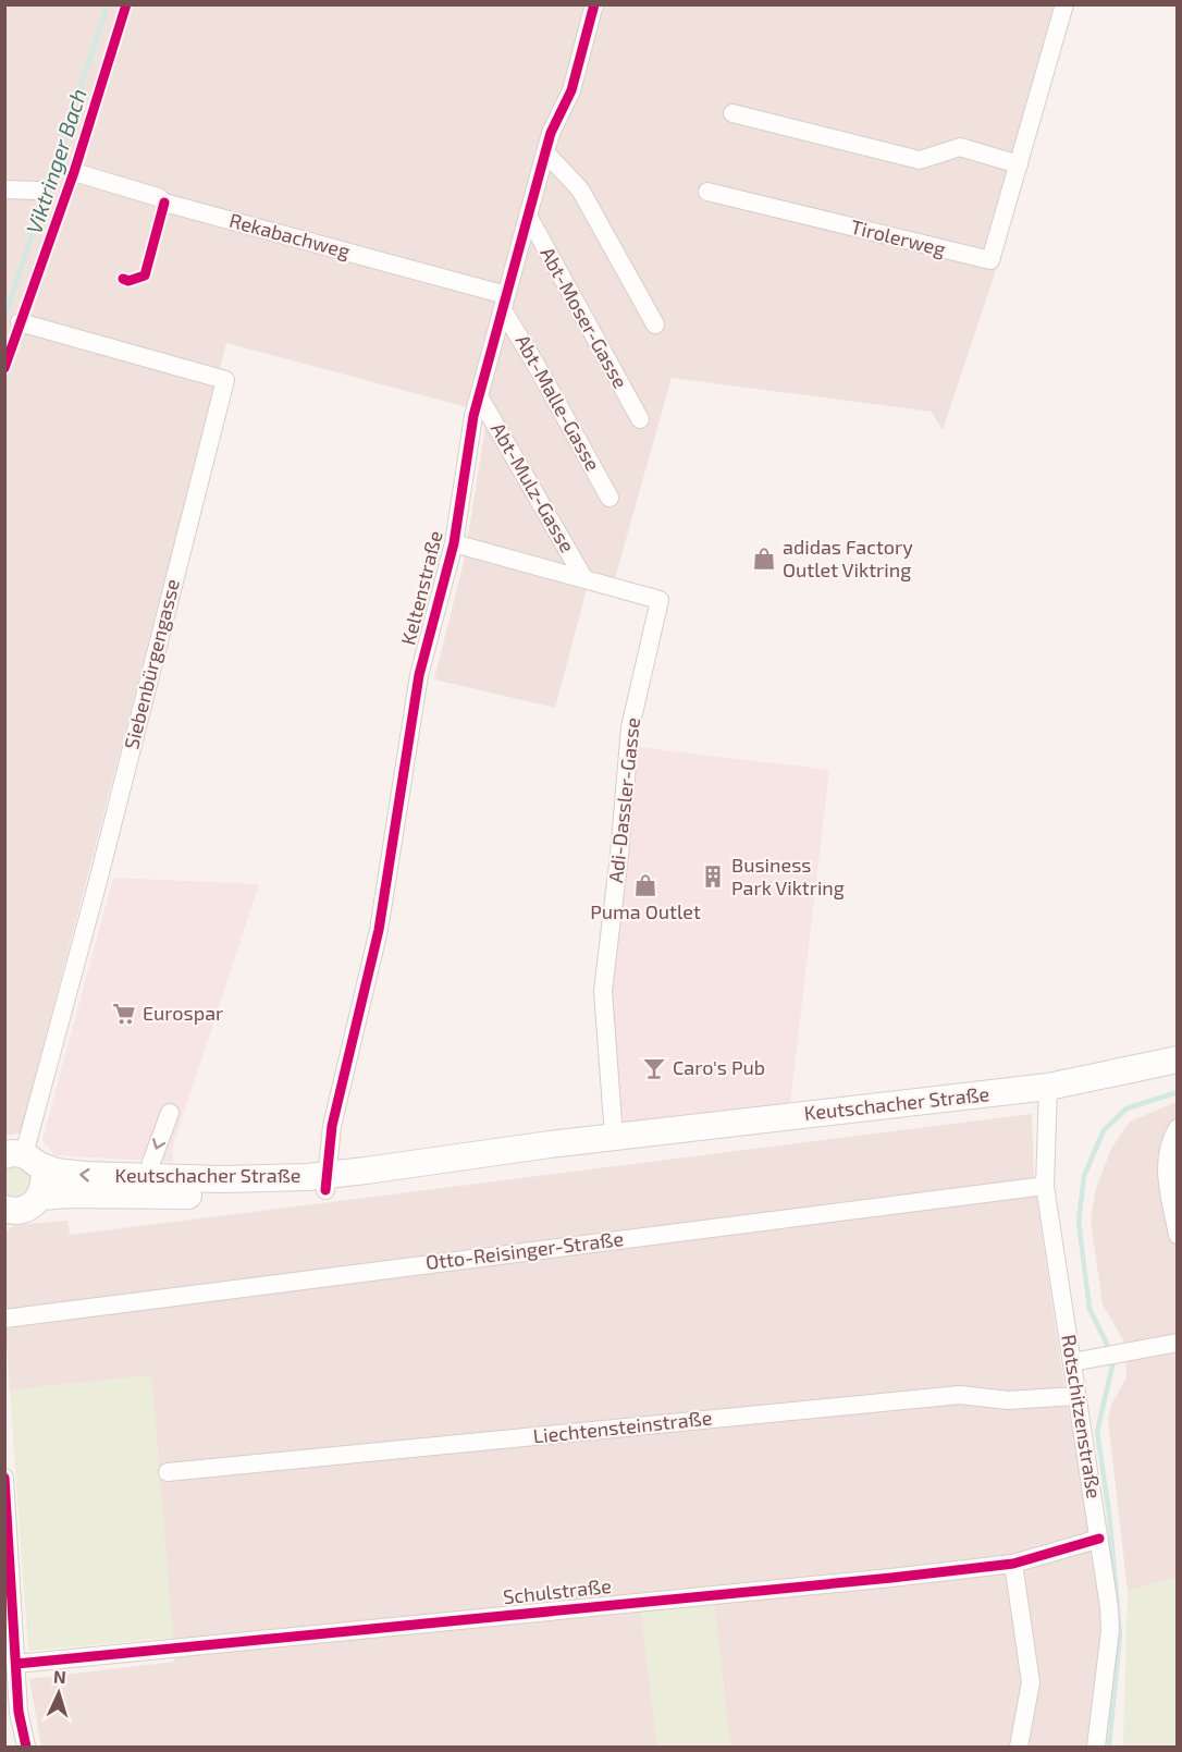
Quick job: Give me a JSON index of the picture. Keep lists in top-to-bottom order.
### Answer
{
  "streets": {
    "main road": ["Keutschacher Straße"],
    "street": [
      "Rekabachweg",
      "Tirolerweg",
      "Abt-Moser-Gasse",
      "Abt-Malle-Gasse",
      "Abt-Mulz-Gasse",
      "Keltenstraße",
      "Siebenbürgengasse",
      "Adi-Dassler-Gasse",
      "Otto-Reisinger-Straße",
      "Rotschitzenstraße",
      "Liechtensteinstraße",
      "Schulstraße"
    ]
  },
  "crossings": [
    ["Rekabachweg", "Abt-Malle-Gasse"],
    ["Rekabachweg", "Keltenstraße"],
    ["Abt-Moser-Gasse", "Keltenstraße"],
    ["Abt-Malle-Gasse", "Keltenstraße"],
    ["Abt-Mulz-Gasse", "Keltenstraße"],
    ["Abt-Mulz-Gasse", "Adi-Dassler-Gasse"],
    ["Keltenstraße", "Adi-Dassler-Gasse"],
    ["Keltenstraße", "Keutschacher Straße"],
    ["Siebenbürgengasse", "Keutschacher Straße"],
    ["Adi-Dassler-Gasse", "Keutschacher Straße"],
    ["Keutschacher Straße", "Rotschitzenstraße"],
    ["Otto-Reisinger-Straße", "Rotschitzenstraße"],
    ["Rotschitzenstraße", "Liechtensteinstraße"],
    ["Rotschitzenstraße", "Schulstraße"]
  ],
  "water": ["Viktringer Bach"],
  "places": {
    "shop": ["adidas Factory Outlet Viktring", "Puma Outlet"],
    "building": ["Business Park Viktring"],
    "supermarket": ["Eurospar"],
    "bar": ["Caro's Pub"]
  },
  "north": "top"
}
